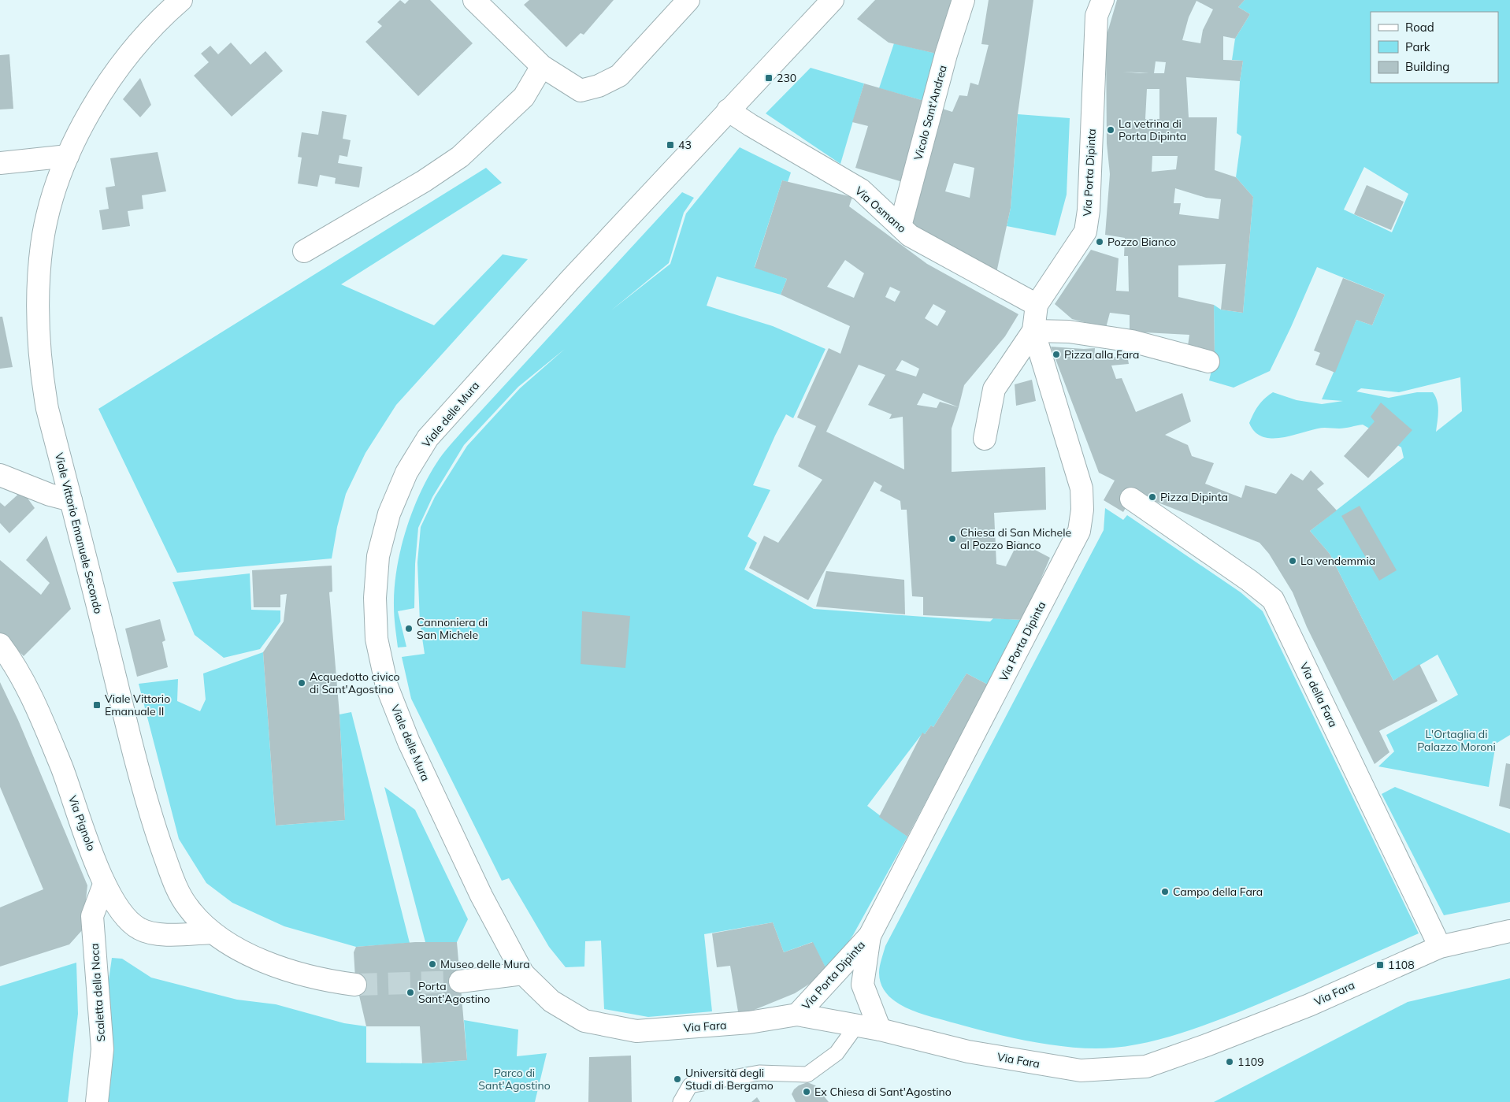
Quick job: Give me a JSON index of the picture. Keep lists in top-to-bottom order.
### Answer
{
  "streets": {
    "street": [
      "Vicolo Sant'Andrea",
      "Via Porta Dipinta",
      "Via Osmano",
      "Viale delle Mura",
      "Viale Vittorio Emanuele Secondo",
      "Via della Fara",
      "Via Pignolo",
      "Scaletta della Noca",
      "Via Fara"
    ]
  },
  "crossings": [
    ["Vicolo Sant'Andrea", "Via Osmano"],
    ["Via Porta Dipinta", "Via Osmano"],
    ["Via Porta Dipinta", "Via Fara"],
    ["Via Osmano", "Viale delle Mura"],
    ["Viale delle Mura", "Via Fara"],
    ["Viale Vittorio Emanuele Secondo", "Via Pignolo"],
    ["Via della Fara", "Via Fara"],
    ["Via Pignolo", "Scaletta della Noca"]
  ],
  "parks": ["L'Ortaglia di Palazzo Moroni", "Parco di Sant'Agostino"],
  "places": {
    "transit": [
      "230",
      "43",
      "Viale Vittorio Emanuale II",
      "1108"
    ],
    "other": [
      "La vetrina di Porta Dipinta",
      "Pozzo Bianco",
      "Pizza alla Fara",
      "Pizza Dipinta",
      "Chiesa di San Michele al Pozzo Bianco",
      "La vendemmia",
      "Cannoniera di San Michele",
      "Acquedotto civico di Sant'Agostino",
      "Campo della Fara",
      "Museo delle Mura",
      "Porta Sant'Agostino",
      "1109",
      "Università degli Studi di Bergamo",
      "Ex Chiesa di Sant'Agostino"
    ]
  },
  "legend": ["Road", "Park", "Building"]
}
